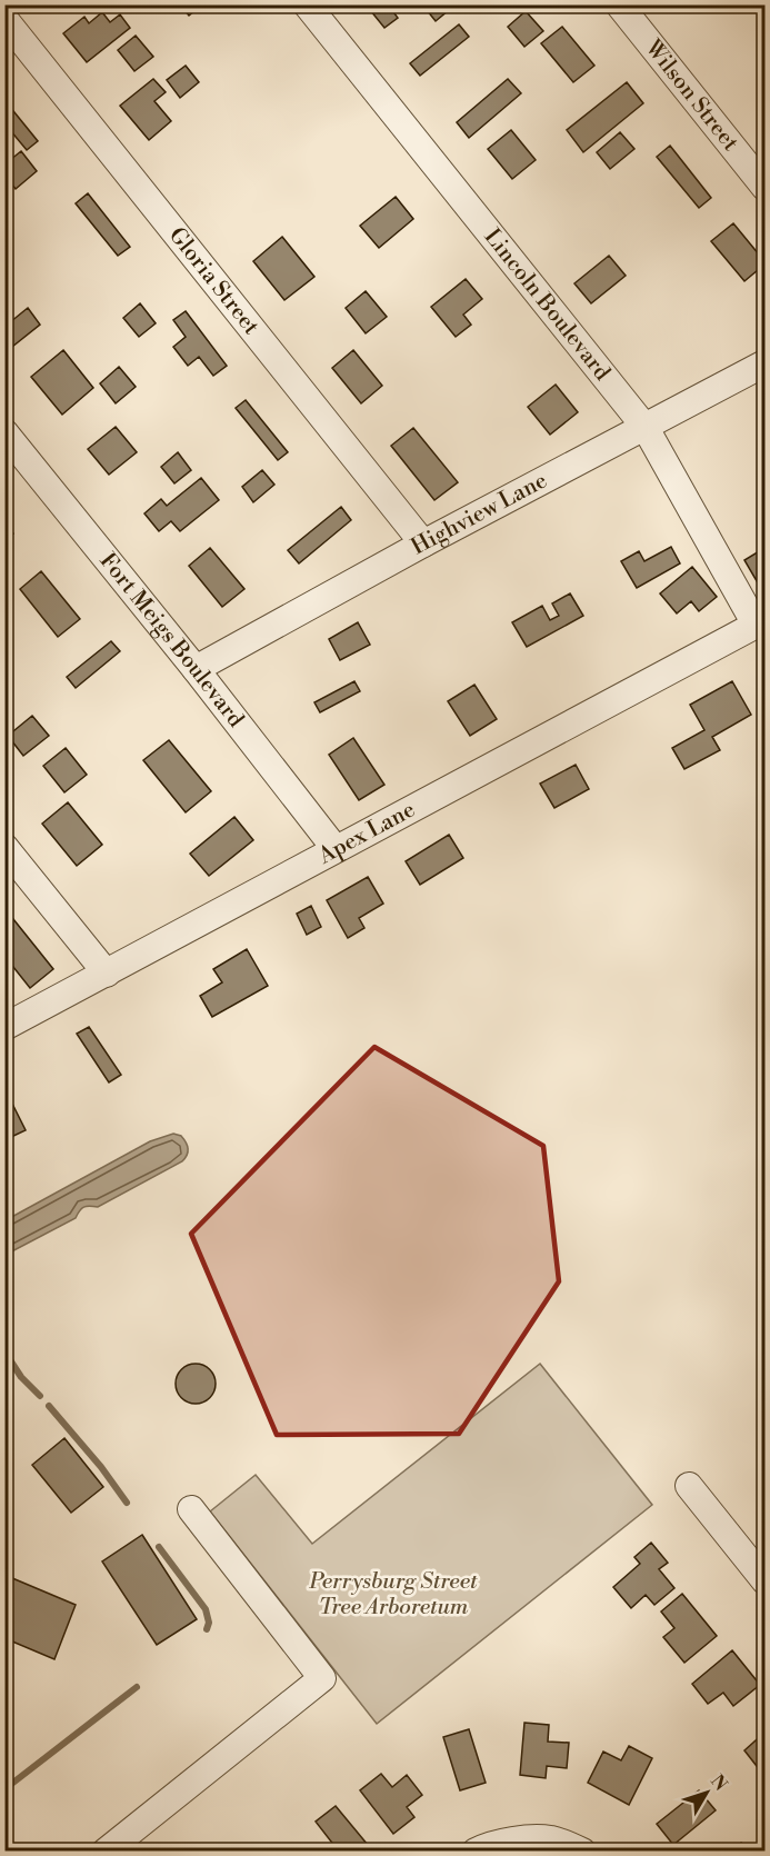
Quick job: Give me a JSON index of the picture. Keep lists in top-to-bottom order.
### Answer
{
  "streets": {
    "street": [
      "Wilson Street",
      "Gloria Street",
      "Lincoln Boulevard",
      "Highview Lane",
      "Fort Meigs Boulevard",
      "Apex Lane"
    ]
  },
  "crossings": [
    ["Gloria Street", "Highview Lane"],
    ["Lincoln Boulevard", "Highview Lane"],
    ["Lincoln Boulevard", "Apex Lane"],
    ["Highview Lane", "Fort Meigs Boulevard"],
    ["Fort Meigs Boulevard", "Apex Lane"]
  ],
  "parks": ["Perrysburg Street Tree Arboretum"],
  "north": "top right"
}
